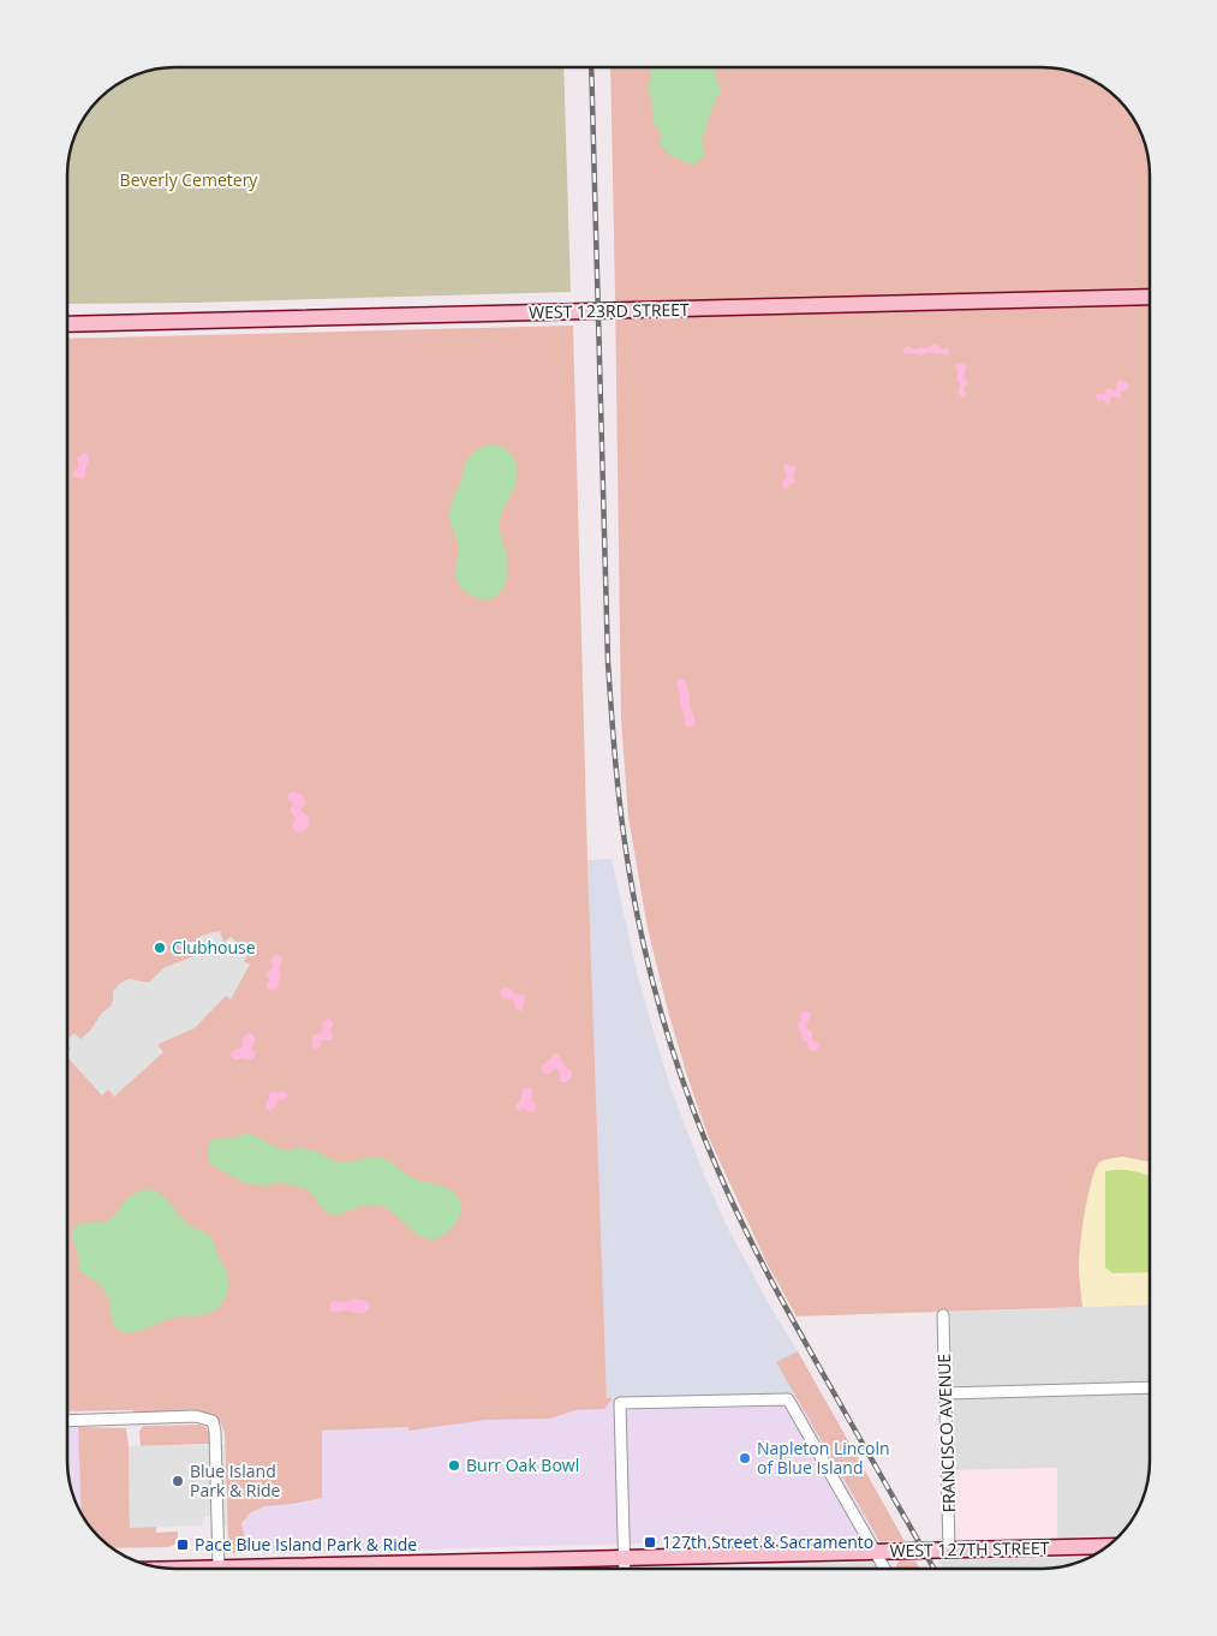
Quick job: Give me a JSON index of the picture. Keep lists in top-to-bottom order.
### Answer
{
  "streets": {
    "street": ["WEST 123RD STREET", "FRANCISCO AVENUE", "WEST 127TH STREET"]
  },
  "crossings": [
    ["FRANCISCO AVENUE", "WEST 127TH STREET"]
  ],
  "parks": ["Beverly Cemetery"],
  "places": {
    "other": [
      "Clubhouse",
      "Napleton Lincoln of Blue Island",
      "Burr Oak Bowl",
      "Blue Island Park & Ride"
    ],
    "transit": ["127th Street & Sacramento", "Pace Blue Island Park & Ride"]
  }
}
